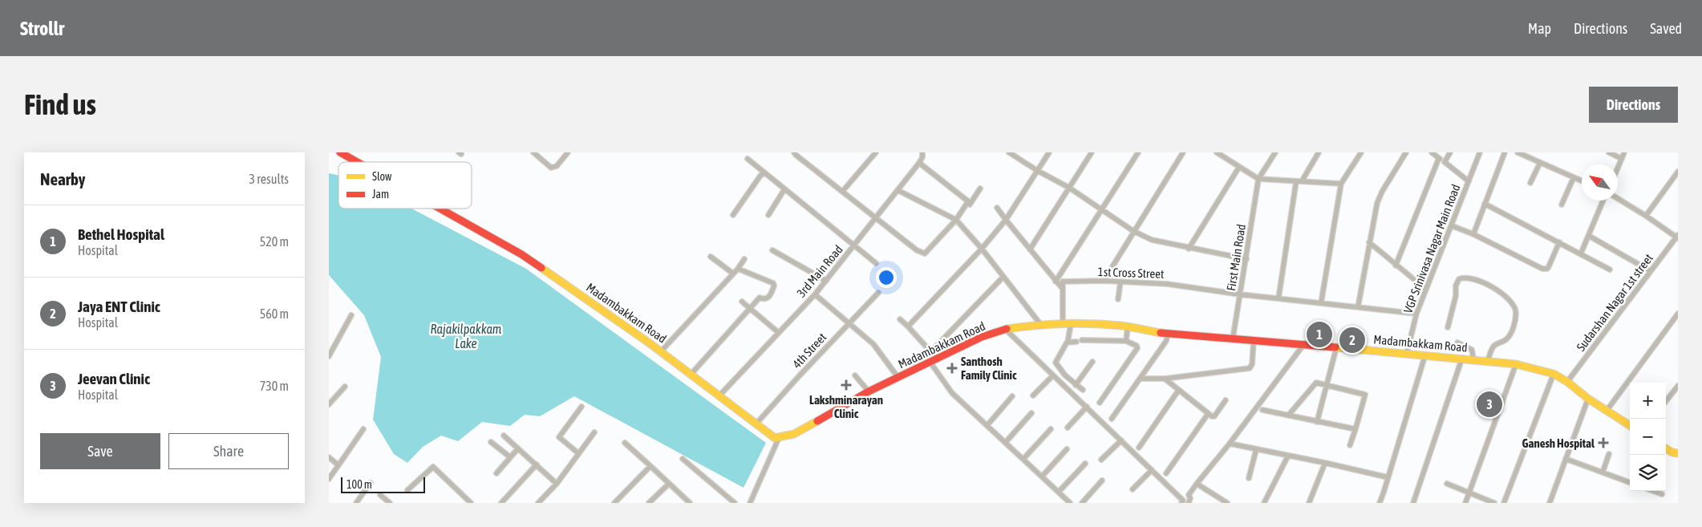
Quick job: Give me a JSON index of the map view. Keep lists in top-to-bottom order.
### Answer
{
  "streets": {
    "street": [
      "VGP Srinivasa Nagar Main Road",
      "First Main Road",
      "3rd Main Road",
      "1st Cross Street",
      "Sudarshan Nagar 1st street",
      "Madambakkam Road",
      "4th Street"
    ]
  },
  "crossings": [
    ["VGP Srinivasa Nagar Main Road", "1st Cross Street"],
    ["VGP Srinivasa Nagar Main Road", "Madambakkam Road"],
    ["First Main Road", "1st Cross Street"],
    ["First Main Road", "Madambakkam Road"],
    ["3rd Main Road", "Madambakkam Road"],
    ["Sudarshan Nagar 1st street", "Madambakkam Road"],
    ["Madambakkam Road", "4th Street"]
  ],
  "water": ["Rajakilpakkam Lake"],
  "places": {
    "health": ["Santhosh Family Clinic", "Lakshminarayan Clinic", "Ganesh Hospital"]
  },
  "legend": ["Slow", "Jam"],
  "scale_bar": "100 m",
  "north": "top left",
  "page": {
    "header": "Strollr",
    "nav": ["Map", "Directions", "Saved"],
    "buttons": [
      "Directions",
      ["Save", "Share"]
    ],
    "title": "Find us",
    "heading": ["Nearby", "3 results"],
    "list": [
      {
        "mark": "1",
        "name": "Bethel Hospital",
        "note": "Hospital",
        "value": "520 m"
      },
      {
        "mark": "2",
        "name": "Jaya ENT Clinic",
        "note": "Hospital",
        "value": "560 m"
      },
      {
        "mark": "3",
        "name": "Jeevan Clinic",
        "note": "Hospital",
        "value": "730 m"
      }
    ],
    "pins": ["1", "2", "3"],
    "map_buttons": ["+", "−"],
    "scale": "100 m"
  }
}
